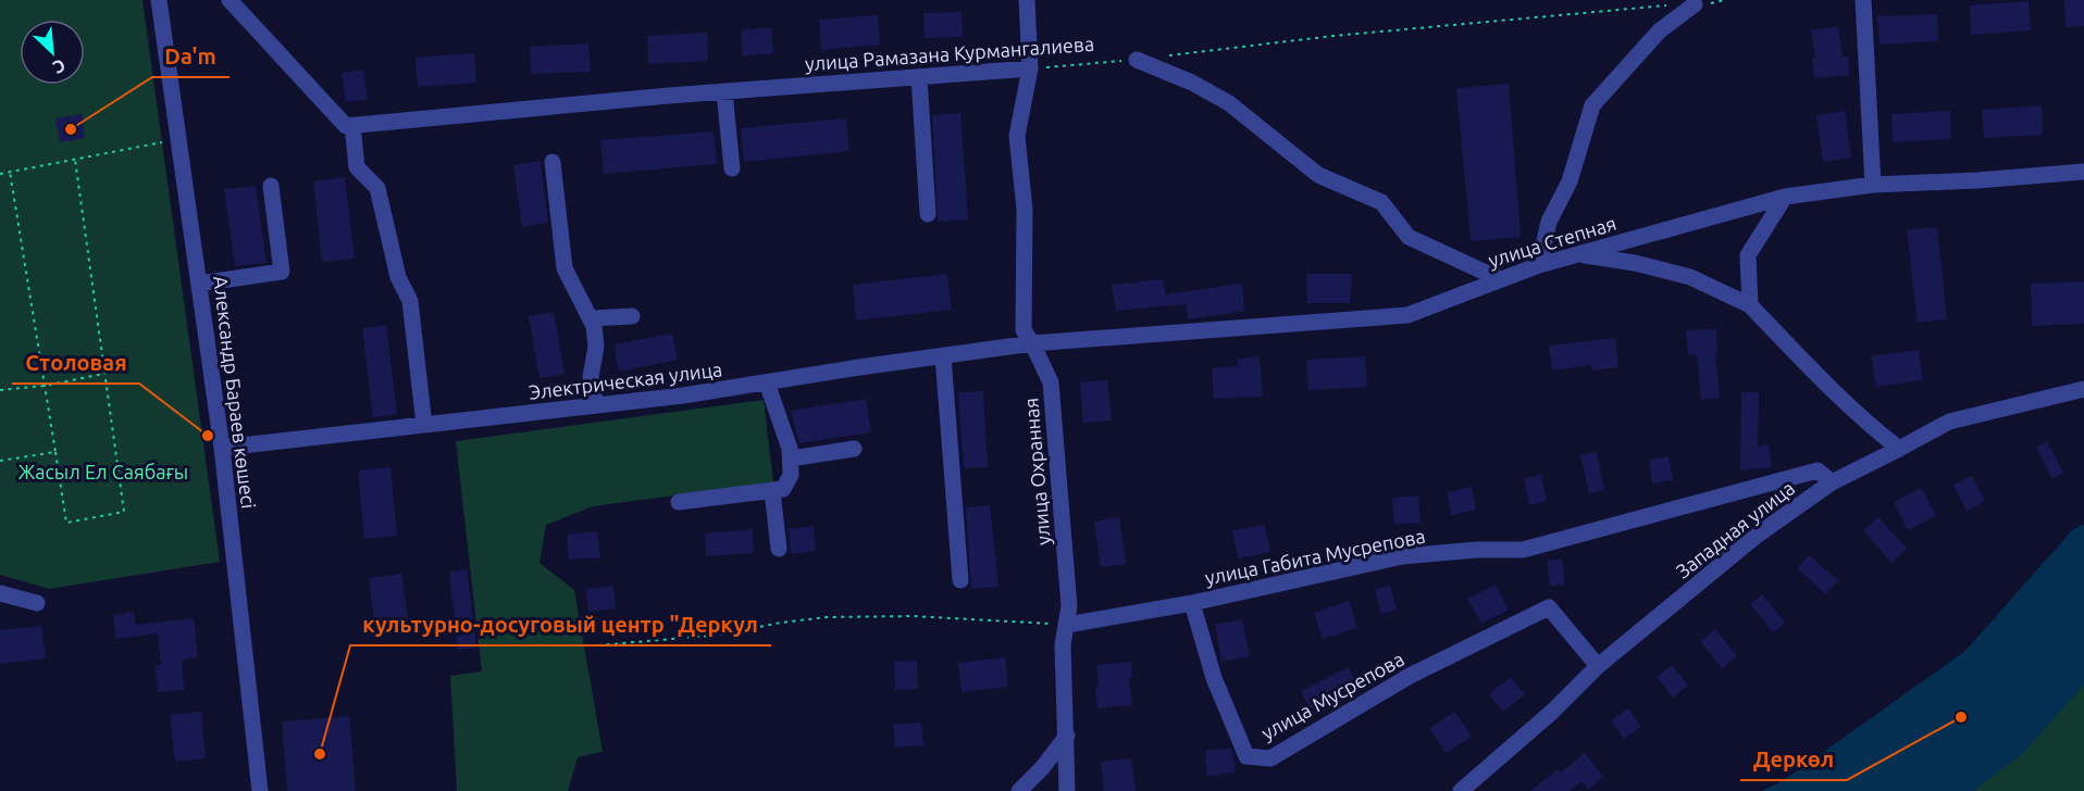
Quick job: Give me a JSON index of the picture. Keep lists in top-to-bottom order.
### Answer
{
  "streets": {
    "street": [
      "улица Рамазана Курмангалиева",
      "улица Степная",
      "Электрическая улица",
      "Александр Бараев көшесі",
      "улица Охранная",
      "Западная улица",
      "улица Габита Мусрепова",
      "улица Мусрепова"
    ]
  },
  "crossings": [
    ["улица Рамазана Курмангалиева", "улица Охранная"],
    ["улица Степная", "Электрическая улица"],
    ["улица Степная", "улица Охранная"],
    ["Электрическая улица", "Александр Бараев көшесі"],
    ["Электрическая улица", "улица Охранная"],
    ["улица Охранная", "улица Габита Мусрепова"],
    ["Западная улица", "улица Габита Мусрепова"],
    ["Западная улица", "улица Мусрепова"],
    ["улица Габита Мусрепова", "улица Мусрепова"]
  ],
  "parks": ["Жасыл Ел Саябағы"],
  "places": [
    "Da'm",
    "Столовая",
    "Деркөл",
    "культурно-досуговый центр \"Деркул"
  ],
  "north": "bottom right"
}
